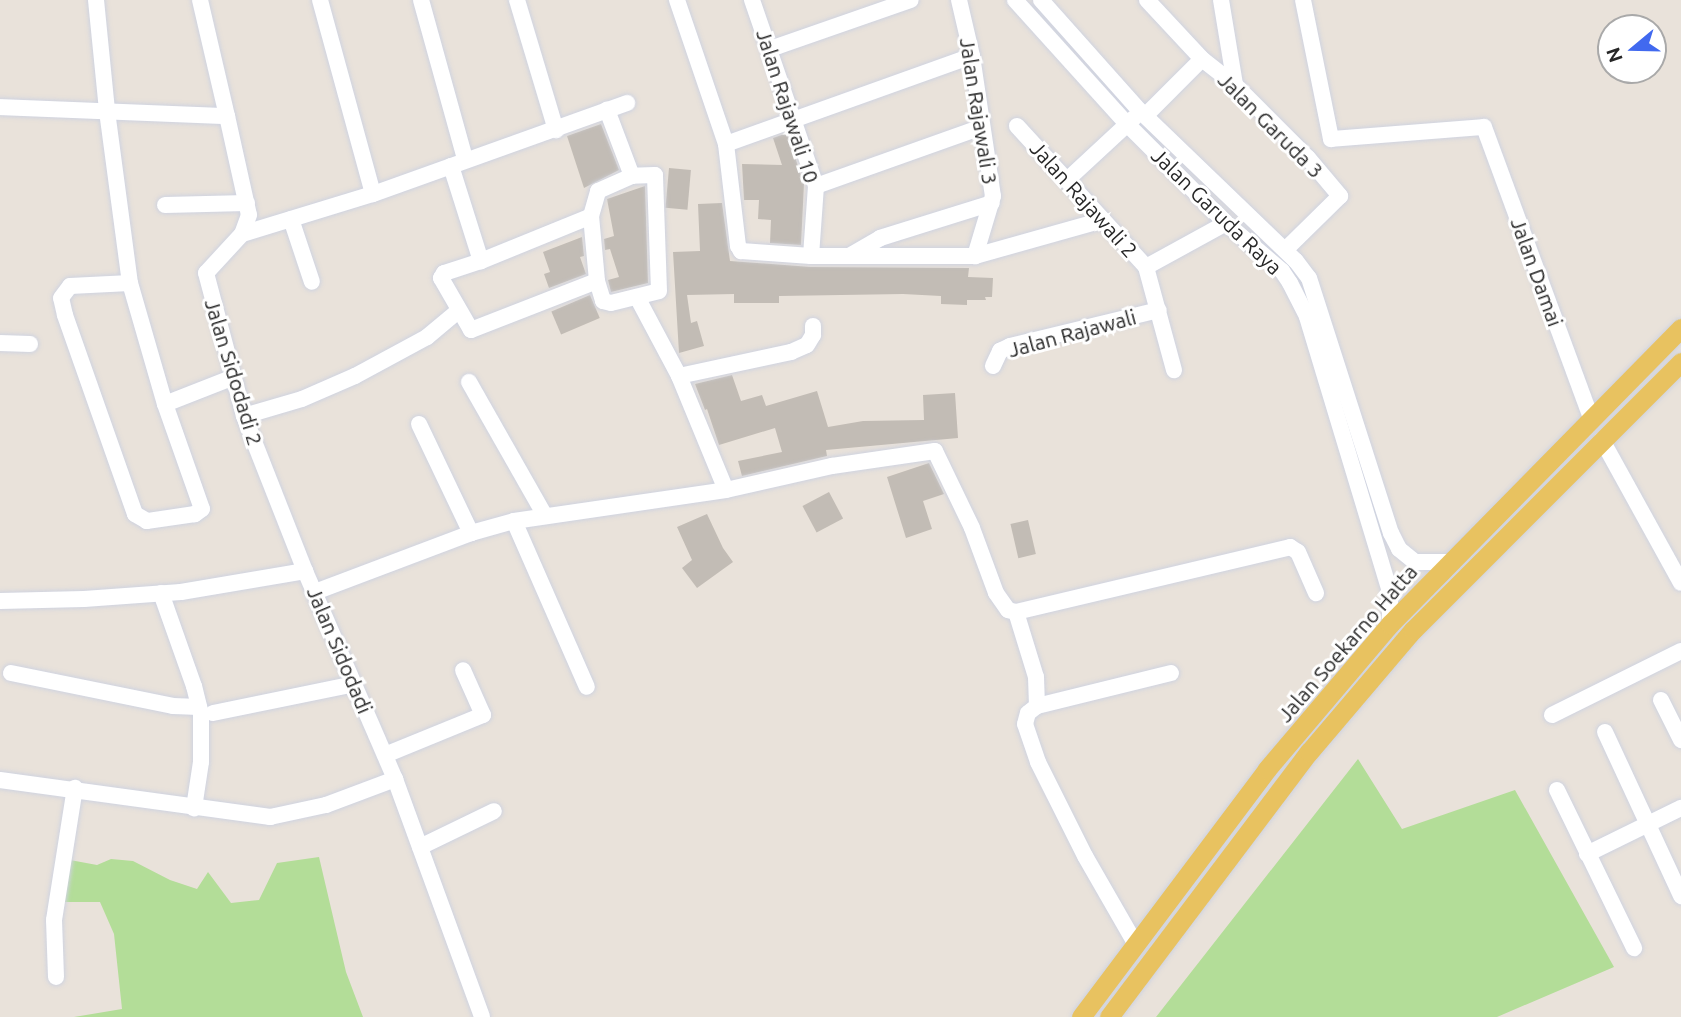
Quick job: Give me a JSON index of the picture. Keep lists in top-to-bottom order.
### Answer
{
  "streets": {
    "main road": ["Jalan Soekarno Hatta"],
    "street": [
      "Jalan Rajawali 10",
      "Jalan Rajawali 3",
      "Jalan Garuda 3",
      "Jalan Rajawali 2",
      "Jalan Garuda Raya",
      "Jalan Damai",
      "Jalan Rajawali",
      "Jalan Sidodadi 2",
      "Jalan Sidodadi"
    ]
  },
  "crossings": [
    ["Jalan Garuda 3", "Jalan Garuda Raya"],
    ["Jalan Rajawali 2", "Jalan Garuda Raya"],
    ["Jalan Garuda Raya", "Jalan Soekarno Hatta"],
    ["Jalan Damai", "Jalan Soekarno Hatta"],
    ["Jalan Sidodadi 2", "Jalan Sidodadi"]
  ],
  "north": "left"
}
